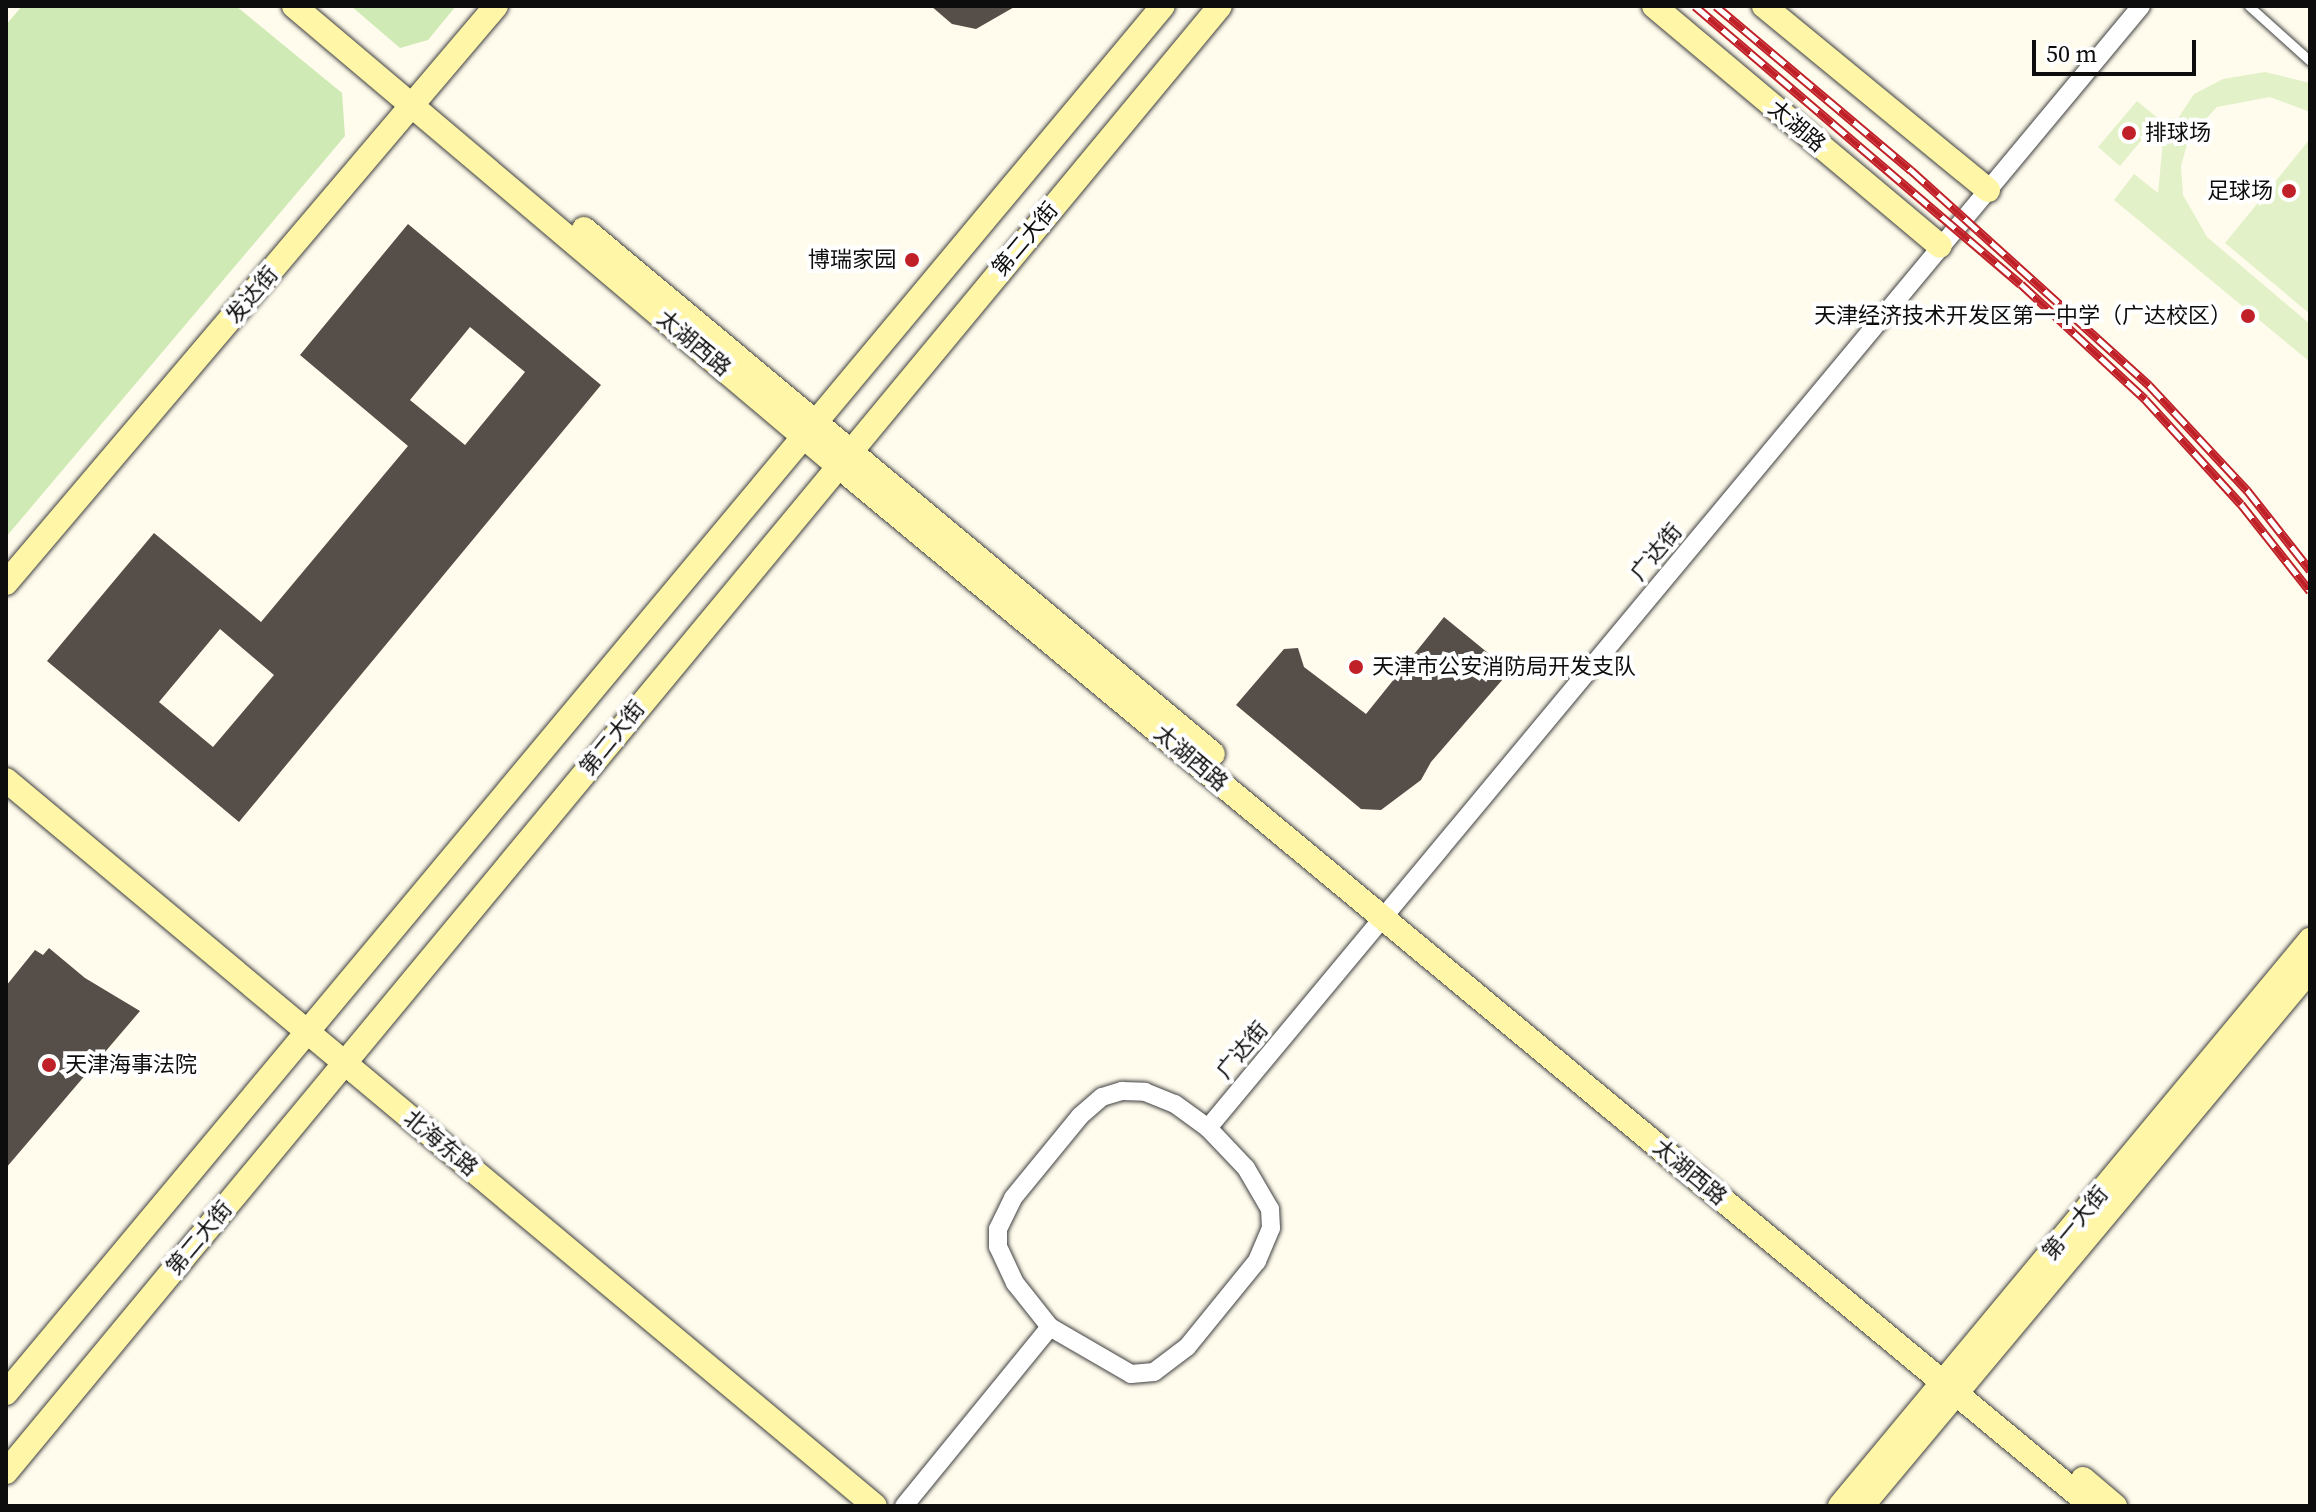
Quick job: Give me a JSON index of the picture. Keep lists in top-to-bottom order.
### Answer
{
  "streets": {
    "main road": [
      "太湖路",
      "第二大街",
      "发达街",
      "太湖西路",
      "北海东路",
      "第一大街"
    ],
    "street": ["广达街"]
  },
  "crossings": [
    ["太湖路", "广达街"],
    ["第二大街", "太湖西路"],
    ["第二大街", "北海东路"],
    ["发达街", "太湖西路"],
    ["太湖西路", "广达街"],
    ["太湖西路", "第一大街"]
  ],
  "places": [
    "排球场",
    "足球场",
    "博瑞家园",
    "天津经济技术开发区第一中学（广达校区）",
    "天津市公安消防局开发支队",
    "天津海事法院"
  ],
  "scale_bar": "50 m"
}
